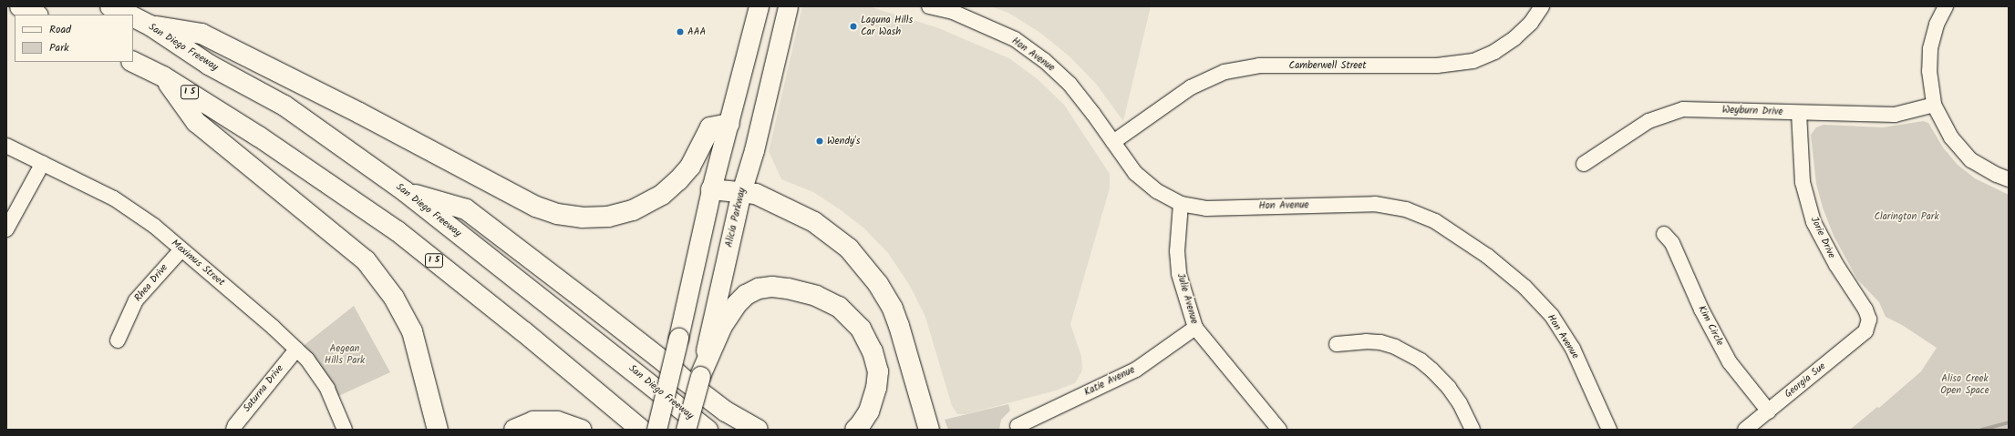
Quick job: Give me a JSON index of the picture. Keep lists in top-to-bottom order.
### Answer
{
  "streets": {
    "highway": ["San Diego Freeway", "I 5"],
    "main road": ["Alicia Parkway"],
    "street": [
      "Hon Avenue",
      "Camberwell Street",
      "Weyburn Drive",
      "Jorie Drive",
      "Maximus Street",
      "Rhea Drive",
      "Julie Avenue",
      "Kim Circle",
      "Georgia Sue",
      "Katie Avenue",
      "Saturna Drive"
    ]
  },
  "crossings": [
    ["Hon Avenue", "Camberwell Street"],
    ["Hon Avenue", "Julie Avenue"],
    ["Weyburn Drive", "Jorie Drive"],
    ["Jorie Drive", "Georgia Sue"],
    ["Maximus Street", "Rhea Drive"],
    ["Maximus Street", "Saturna Drive"],
    ["Julie Avenue", "Katie Avenue"],
    ["Kim Circle", "Georgia Sue"]
  ],
  "parks": ["Clarington Park", "Aegean Hills Park", "Aliso Creek Open Space"],
  "places": ["Laguna Hills Car Wash", "AAA", "Wendy's"],
  "legend": ["Road", "Park"]
}
